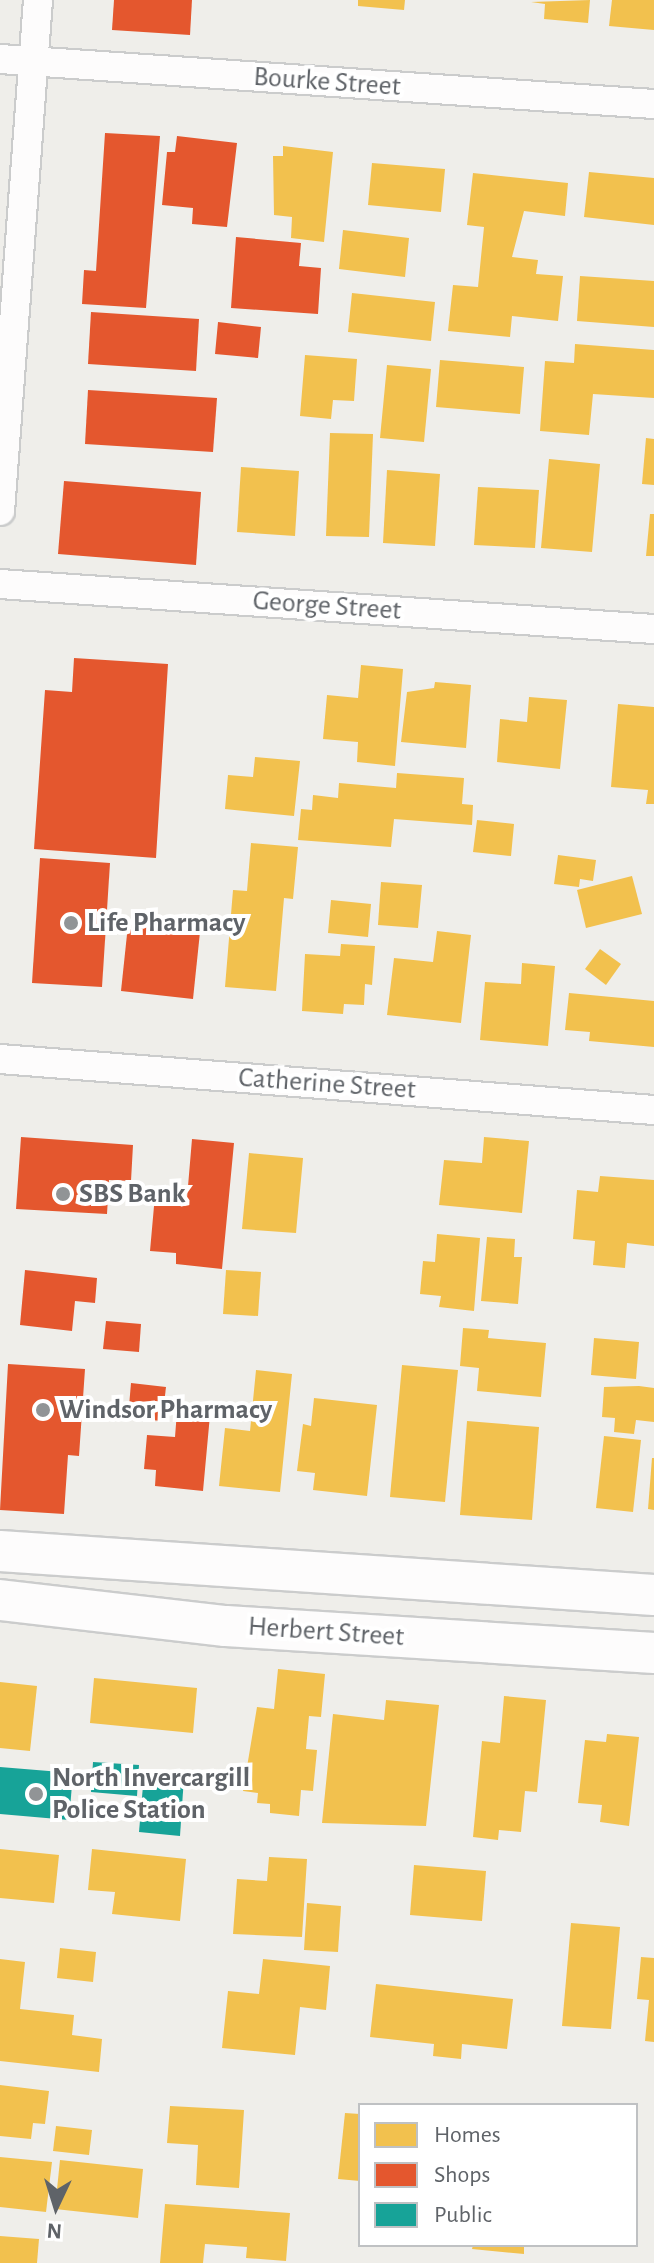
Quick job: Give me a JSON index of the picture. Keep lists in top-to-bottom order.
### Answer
{
  "streets": {
    "street": [
      "Bourke Street",
      "George Street",
      "Catherine Street",
      "Herbert Street"
    ]
  },
  "places": [
    "Life Pharmacy",
    "SBS Bank",
    "Windsor Pharmacy",
    "North Invercargill Police Station"
  ],
  "legend": ["Homes", "Shops", "Public"],
  "north": "bottom"
}
